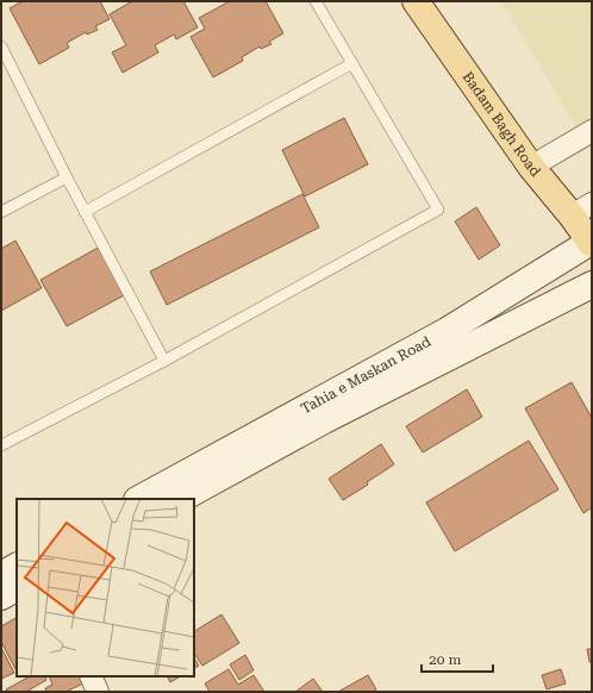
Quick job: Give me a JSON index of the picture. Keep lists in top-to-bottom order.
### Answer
{
  "streets": {
    "main road": ["Badam Bagh Road", "Tahia e Maskan Road"]
  },
  "crossings": [
    ["Badam Bagh Road", "Tahia e Maskan Road"]
  ],
  "scale_bar": "20 m"
}
